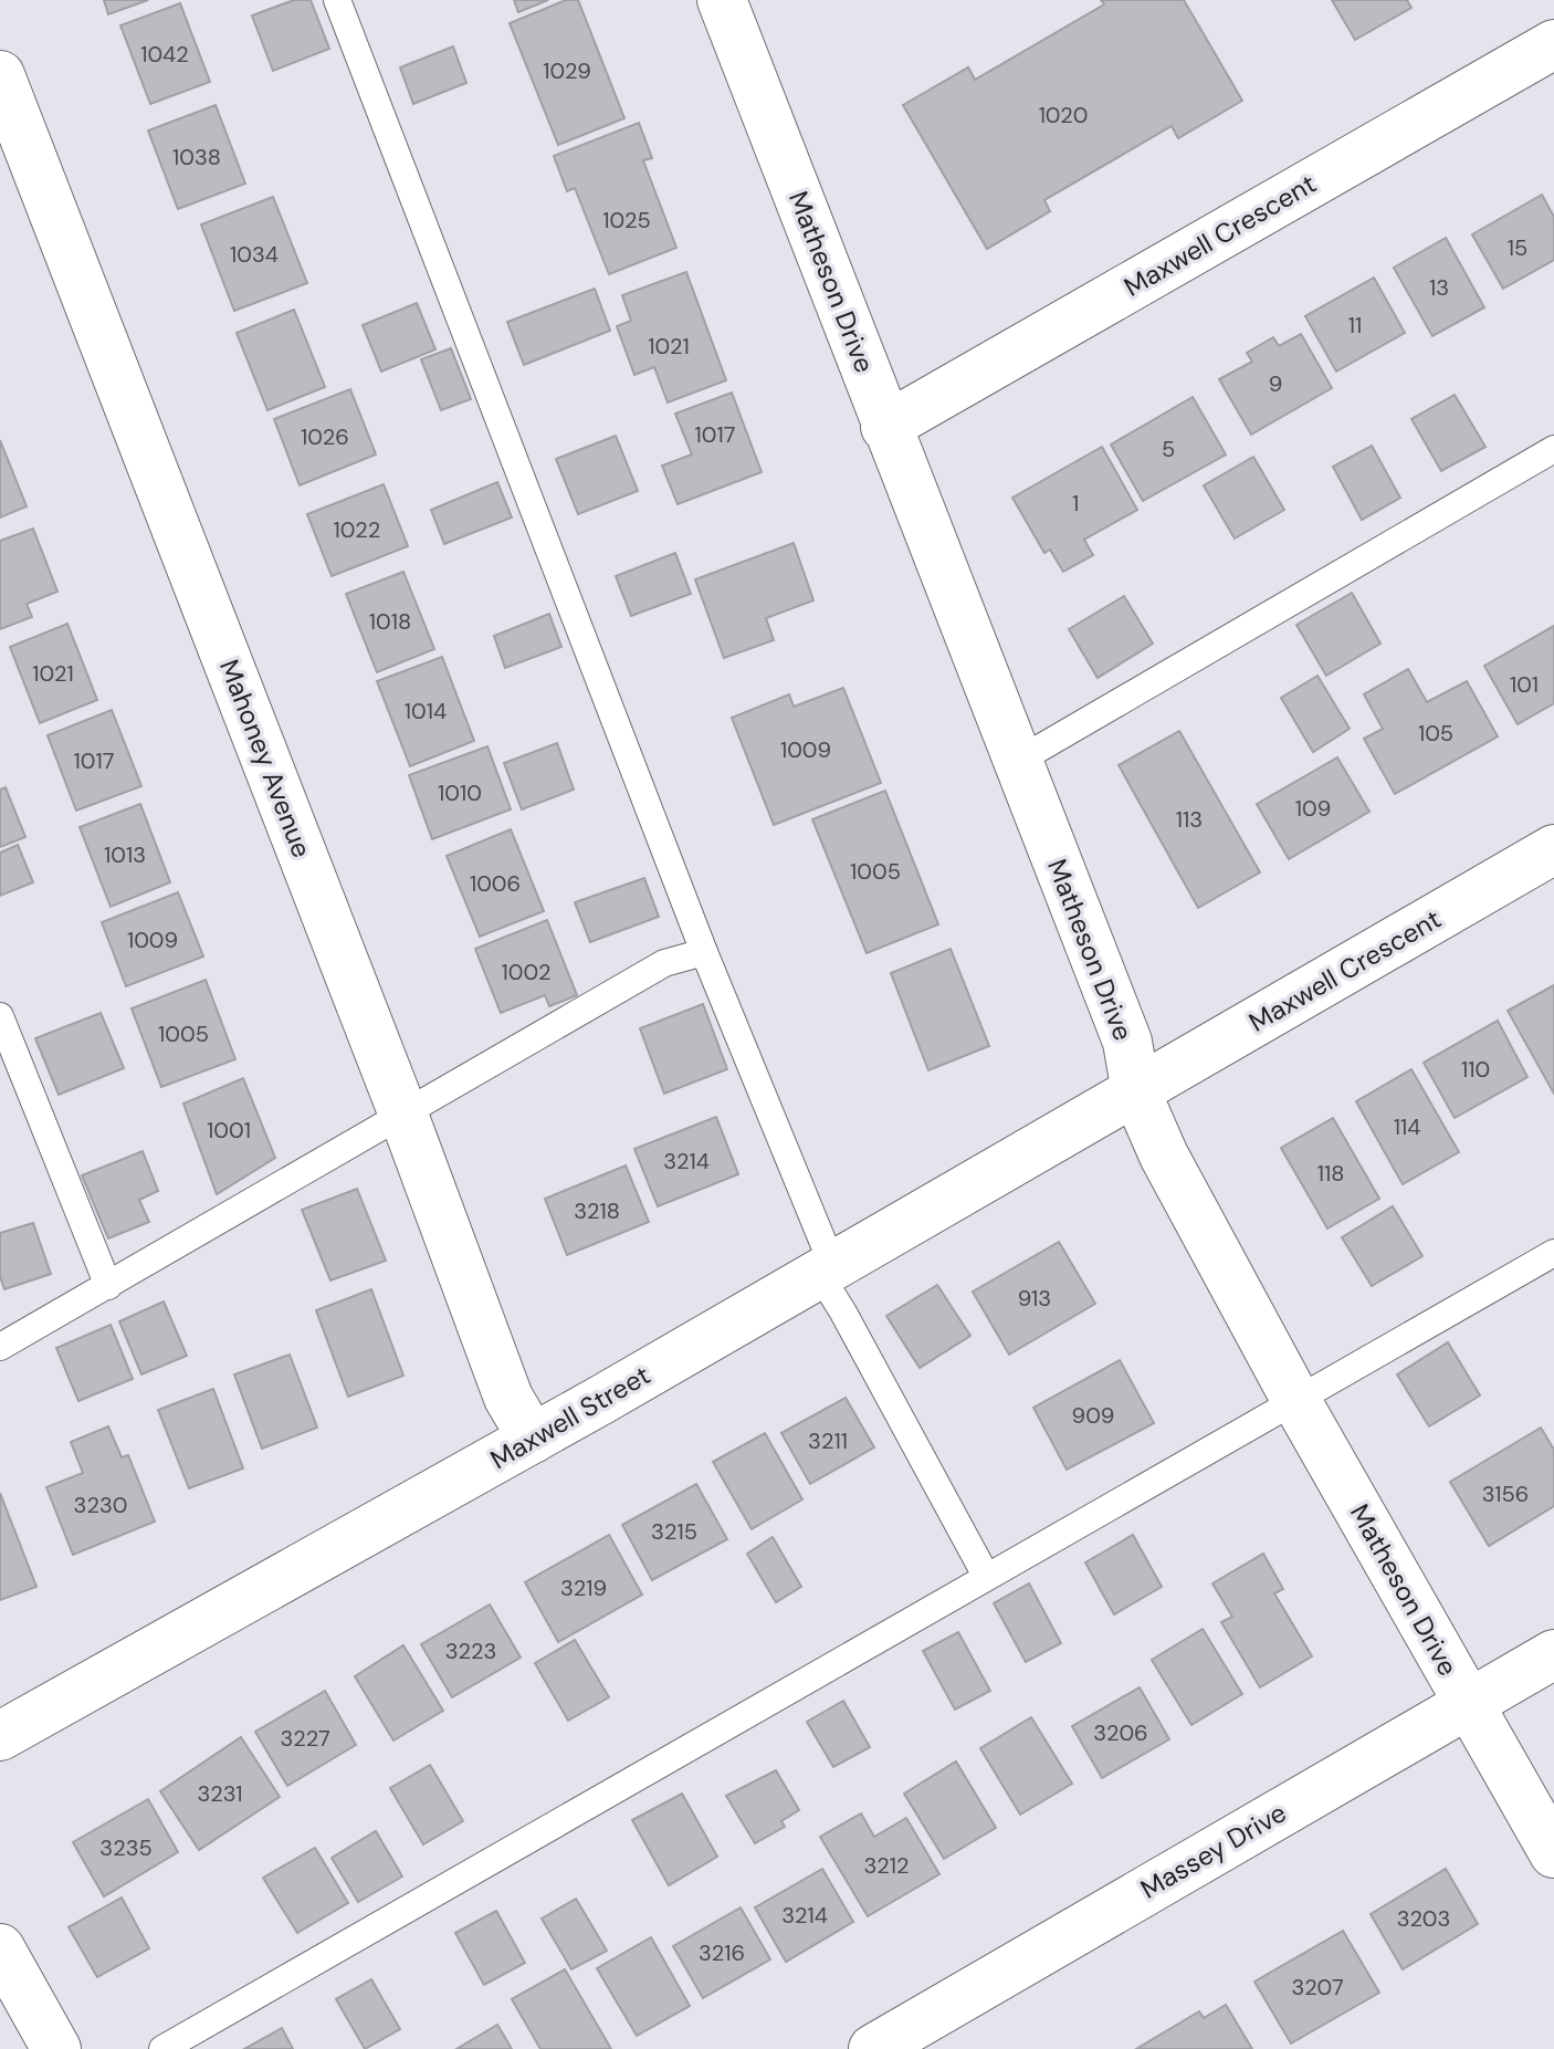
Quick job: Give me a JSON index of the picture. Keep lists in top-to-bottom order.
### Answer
{
  "streets": {
    "street": [
      "Maxwell Crescent",
      "Matheson Drive",
      "Mahoney Avenue",
      "Maxwell Street",
      "Massey Drive"
    ]
  },
  "crossings": [
    ["Maxwell Crescent", "Matheson Drive"],
    ["Maxwell Crescent", "Maxwell Street"],
    ["Matheson Drive", "Maxwell Street"],
    ["Matheson Drive", "Massey Drive"],
    ["Mahoney Avenue", "Maxwell Street"]
  ],
  "house_numbers": [
    "1042",
    "1029",
    "1020",
    "1038",
    "1025",
    "15",
    "1034",
    "13",
    "11",
    "1021",
    "9",
    "1017",
    "1026",
    "5",
    "1",
    "1022",
    "1018",
    "1021",
    "101",
    "1014",
    "105",
    "1009",
    "1017",
    "1010",
    "109",
    "113",
    "1013",
    "1005",
    "1006",
    "1009",
    "1002",
    "1005",
    "110",
    "114",
    "1001",
    "3214",
    "118",
    "3218",
    "913",
    "909",
    "3211",
    "3156",
    "3230",
    "3215",
    "3219",
    "3223",
    "3206",
    "3227",
    "3231",
    "3235",
    "3212",
    "3214",
    "3203",
    "3216",
    "3207"
  ]
}
